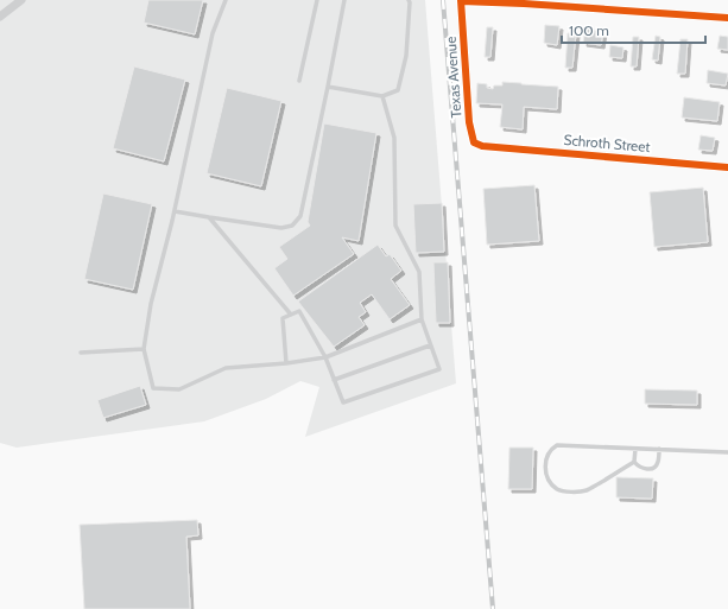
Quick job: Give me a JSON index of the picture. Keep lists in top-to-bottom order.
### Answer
{
  "streets": {
    "street": ["Texas Avenue", "Schroth Street"]
  },
  "crossings": [
    ["Texas Avenue", "Schroth Street"]
  ],
  "scale_bar": "100 m"
}
